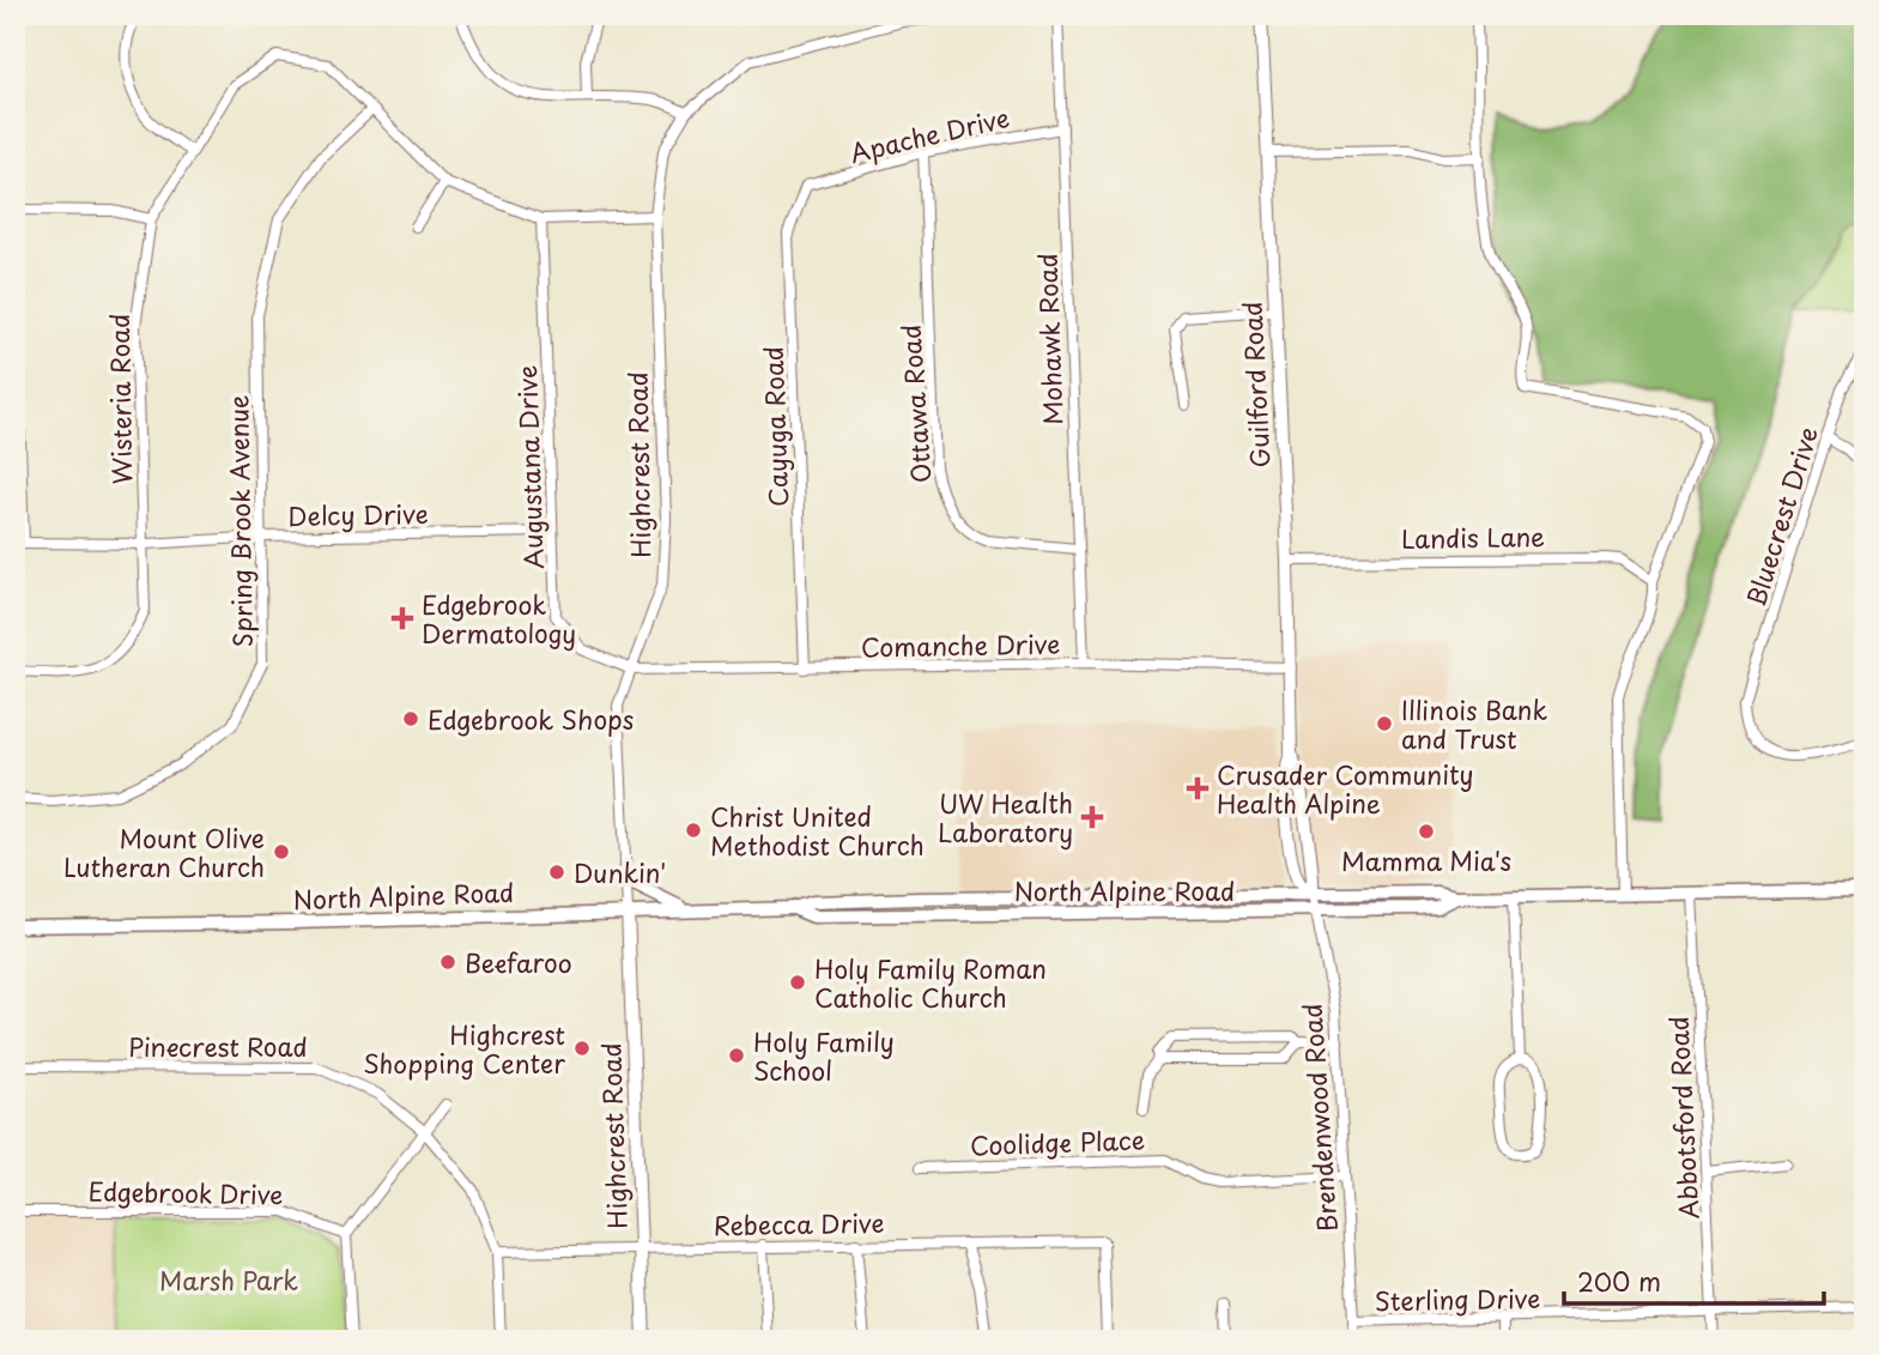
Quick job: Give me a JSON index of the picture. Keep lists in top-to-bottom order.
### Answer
{
  "streets": {
    "main road": ["North Alpine Road"],
    "street": [
      "Apache Drive",
      "Mohawk Road",
      "Guilford Road",
      "Wisteria Road",
      "Ottawa Road",
      "Cayuga Road",
      "Highcrest Road",
      "Augustana Drive",
      "Delcy Drive",
      "Bluecrest Drive",
      "Spring Brook Avenue",
      "Landis Lane",
      "Comanche Drive",
      "Pinecrest Road",
      "Brendenwood Road",
      "Abbotsford Road",
      "Coolidge Place",
      "Edgebrook Drive",
      "Rebecca Drive",
      "Sterling Drive"
    ]
  },
  "crossings": [
    ["Apache Drive", "Mohawk Road"],
    ["Apache Drive", "Ottawa Road"],
    ["Apache Drive", "Cayuga Road"],
    ["Mohawk Road", "Ottawa Road"],
    ["Mohawk Road", "Comanche Drive"],
    ["Guilford Road", "Landis Lane"],
    ["Guilford Road", "Comanche Drive"],
    ["Guilford Road", "North Alpine Road"],
    ["Guilford Road", "Brendenwood Road"],
    ["Wisteria Road", "Highcrest Road"],
    ["Wisteria Road", "Augustana Drive"],
    ["Wisteria Road", "Delcy Drive"],
    ["Wisteria Road", "Spring Brook Avenue"],
    ["Cayuga Road", "Comanche Drive"],
    ["Highcrest Road", "Augustana Drive"],
    ["Highcrest Road", "Comanche Drive"],
    ["Highcrest Road", "North Alpine Road"],
    ["Highcrest Road", "Rebecca Drive"],
    ["Augustana Drive", "Delcy Drive"],
    ["Augustana Drive", "Comanche Drive"],
    ["Delcy Drive", "Spring Brook Avenue"],
    ["North Alpine Road", "Brendenwood Road"],
    ["North Alpine Road", "Abbotsford Road"],
    ["Pinecrest Road", "Rebecca Drive"],
    ["Brendenwood Road", "Coolidge Place"],
    ["Brendenwood Road", "Sterling Drive"],
    ["Abbotsford Road", "Sterling Drive"]
  ],
  "parks": ["Marsh Park"],
  "places": {
    "health": ["Edgebrook Dermatology", "Crusader Community Health Alpine", "UW Health Laboratory"],
    "other": [
      "Edgebrook Shops",
      "Illinois Bank and Trust",
      "Christ United Methodist Church",
      "Mamma Mia's",
      "Mount Olive Lutheran Church",
      "Dunkin'",
      "Beefaroo",
      "Holy Family Roman Catholic Church",
      "Highcrest Shopping Center",
      "Holy Family School"
    ]
  },
  "scale_bar": "200 m"
}
